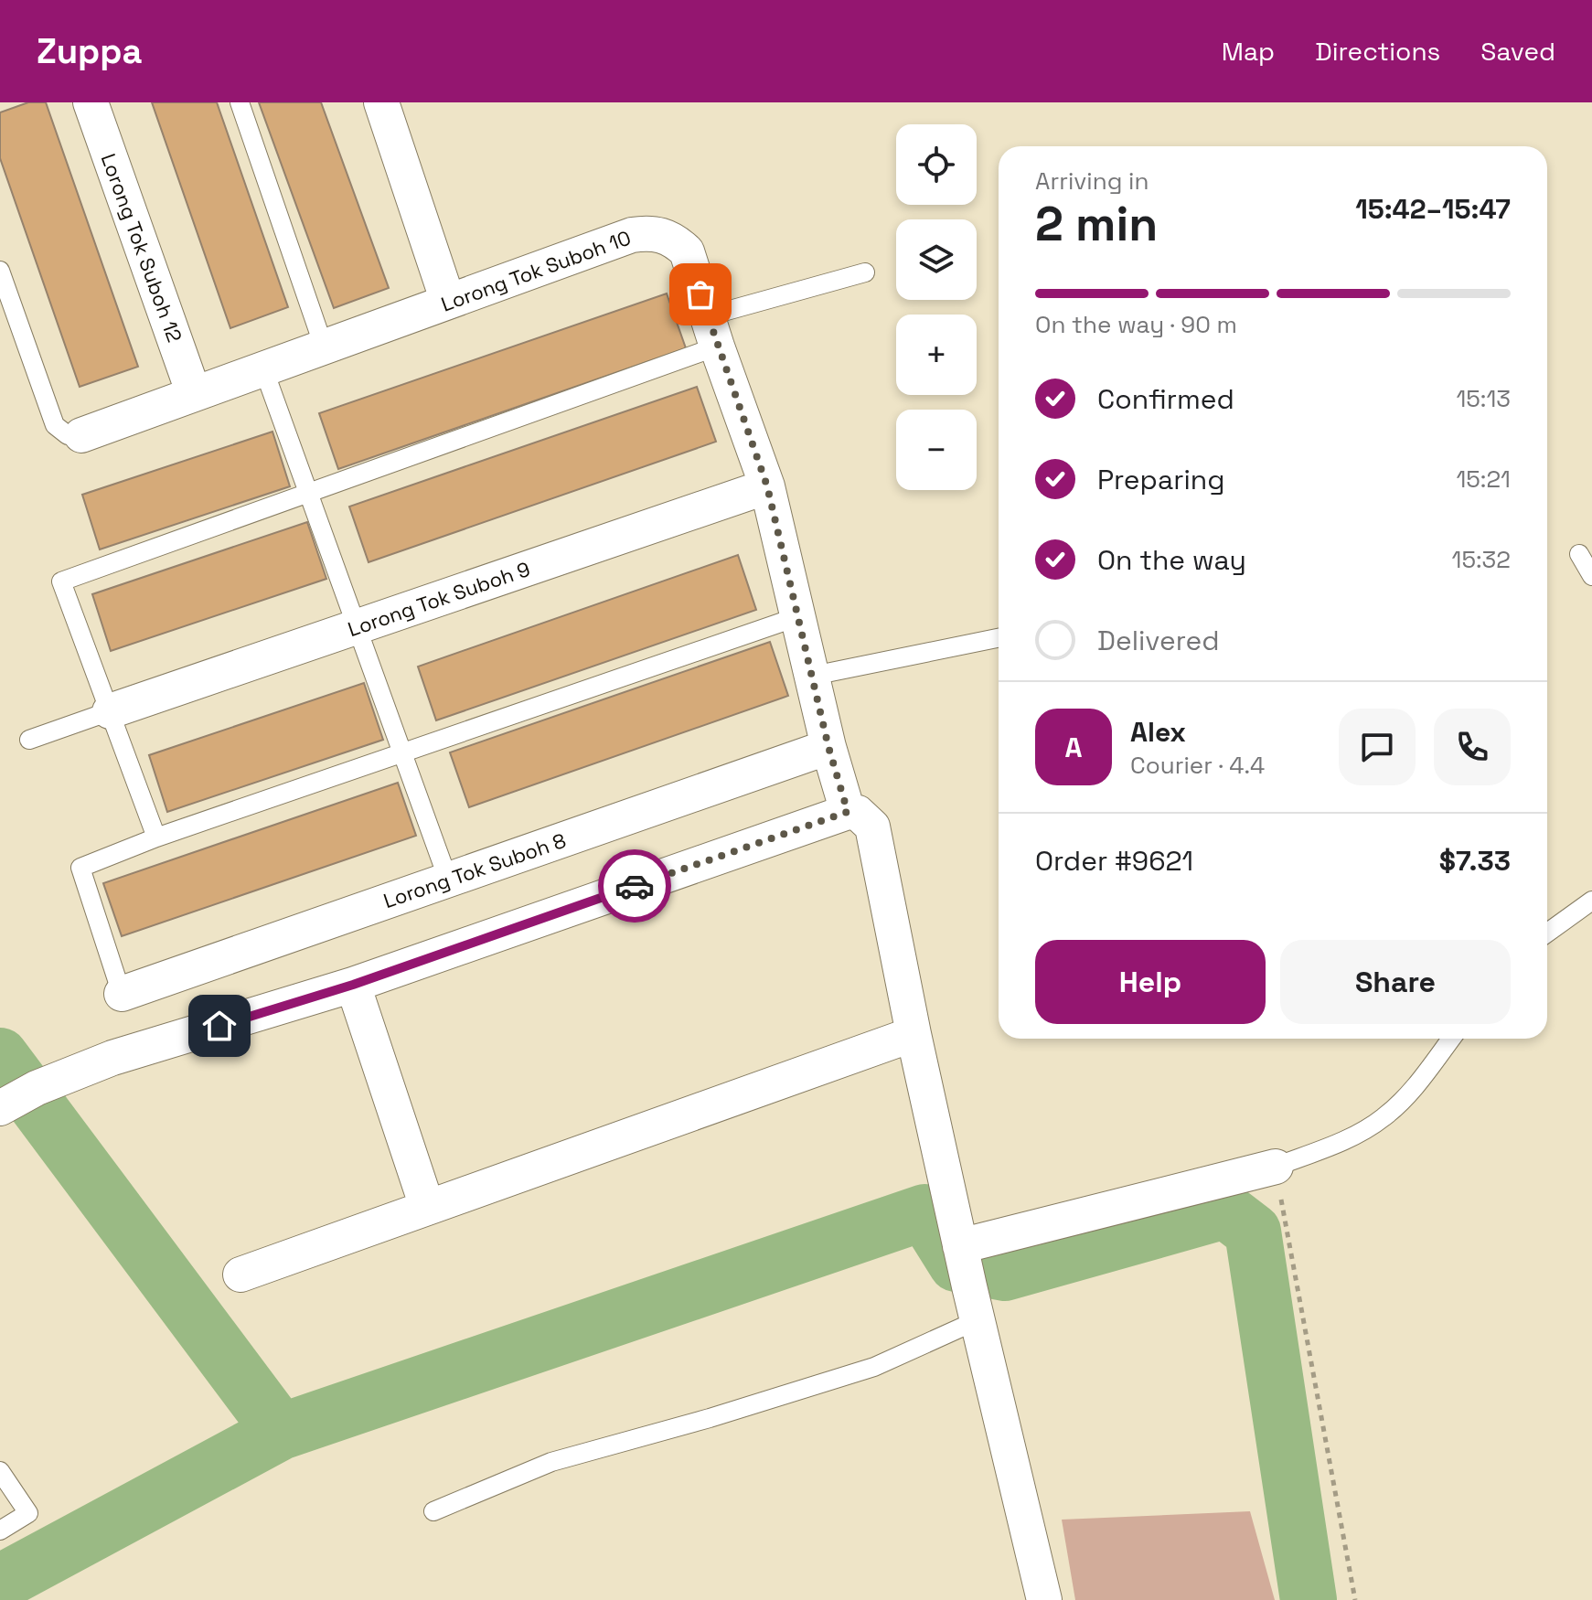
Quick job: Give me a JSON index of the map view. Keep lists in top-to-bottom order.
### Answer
{
  "streets": {
    "street": [
      "Lorong Tok Suboh 12",
      "Lorong Tok Suboh 10",
      "Lorong Tok Suboh 9",
      "Lorong Tok Suboh 8"
    ]
  },
  "crossings": [
    ["Lorong Tok Suboh 12", "Lorong Tok Suboh 10"],
    ["Lorong Tok Suboh 10", "Lorong Tok Suboh 9"],
    ["Lorong Tok Suboh 10", "Lorong Tok Suboh 8"]
  ],
  "page": {
    "header": "Zuppa",
    "nav": ["Map", "Directions", "Saved"],
    "map_buttons": ["+", "−"],
    "heading": ["2 min", "Arriving in", "15:42–15:47"],
    "panel": [
      "Alex",
      "Courier · 4.4",
      "Order #9621",
      "$7.33"
    ],
    "bar": "On the way · 90 m",
    "list": [
      ["Confirmed", "15:13"],
      ["Preparing", "15:21"],
      ["On the way", "15:32"],
      "Delivered"
    ],
    "round": "A",
    "buttons": ["Help", "Share"]
  }
}
